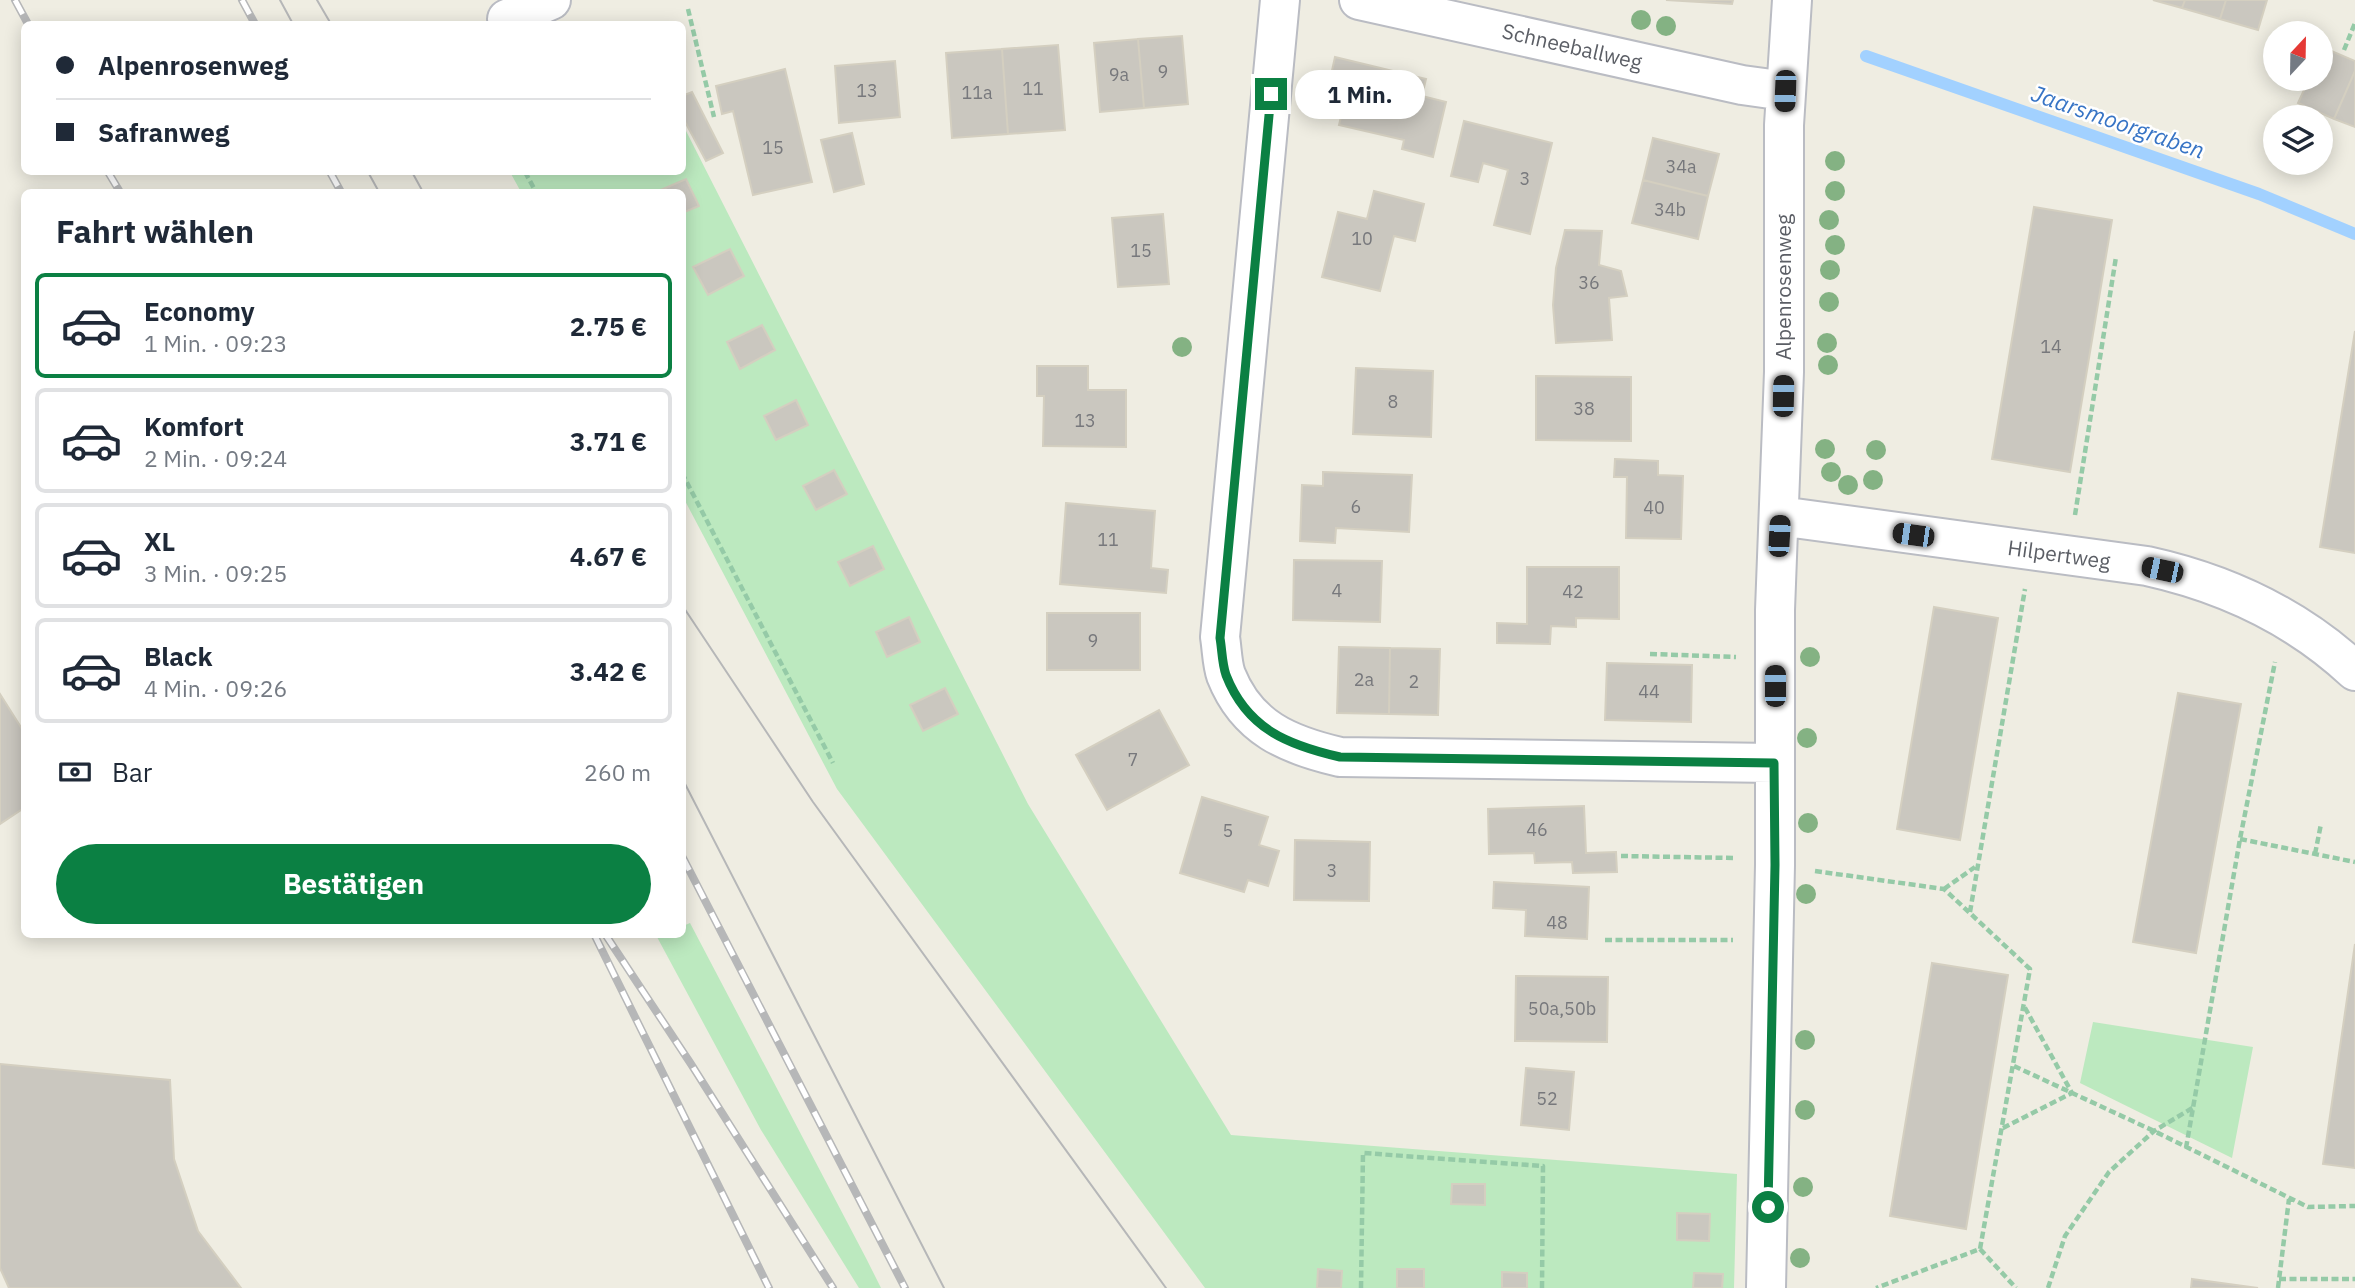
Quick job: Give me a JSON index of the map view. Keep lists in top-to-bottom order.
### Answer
{
  "streets": {
    "street": ["Schneeballweg", "Alpenrosenweg", "Hilpertweg"]
  },
  "crossings": [
    ["Schneeballweg", "Alpenrosenweg"],
    ["Alpenrosenweg", "Hilpertweg"]
  ],
  "water": ["Jaarsmoorgraben"],
  "house_numbers": [
    "9",
    "9a",
    "11",
    "13",
    "11a",
    "15",
    "34a",
    "3",
    "34b",
    "10",
    "15",
    "36",
    "14",
    "8",
    "38",
    "13",
    "6",
    "40",
    "11",
    "4",
    "42",
    "9",
    "2a",
    "2",
    "44",
    "7",
    "46",
    "5",
    "3",
    "48",
    "50a,50b",
    "52"
  ],
  "north": "top",
  "page": {
    "banner": ["Alpenrosenweg", "Safranweg"],
    "bubble": "1 Min.",
    "heading": "Fahrt wählen",
    "list": [
      {
        "name": "Economy",
        "note": "1 Min. · 09:23",
        "value": "2.75 €"
      },
      {
        "name": "Komfort",
        "note": "2 Min. · 09:24",
        "value": "3.71 €"
      },
      {
        "name": "XL",
        "note": "3 Min. · 09:25",
        "value": "4.67 €"
      },
      {
        "name": "Black",
        "note": "4 Min. · 09:26",
        "value": "3.42 €"
      }
    ],
    "pay": ["Bar", "260 m"],
    "buttons": "Bestätigen"
  }
}
